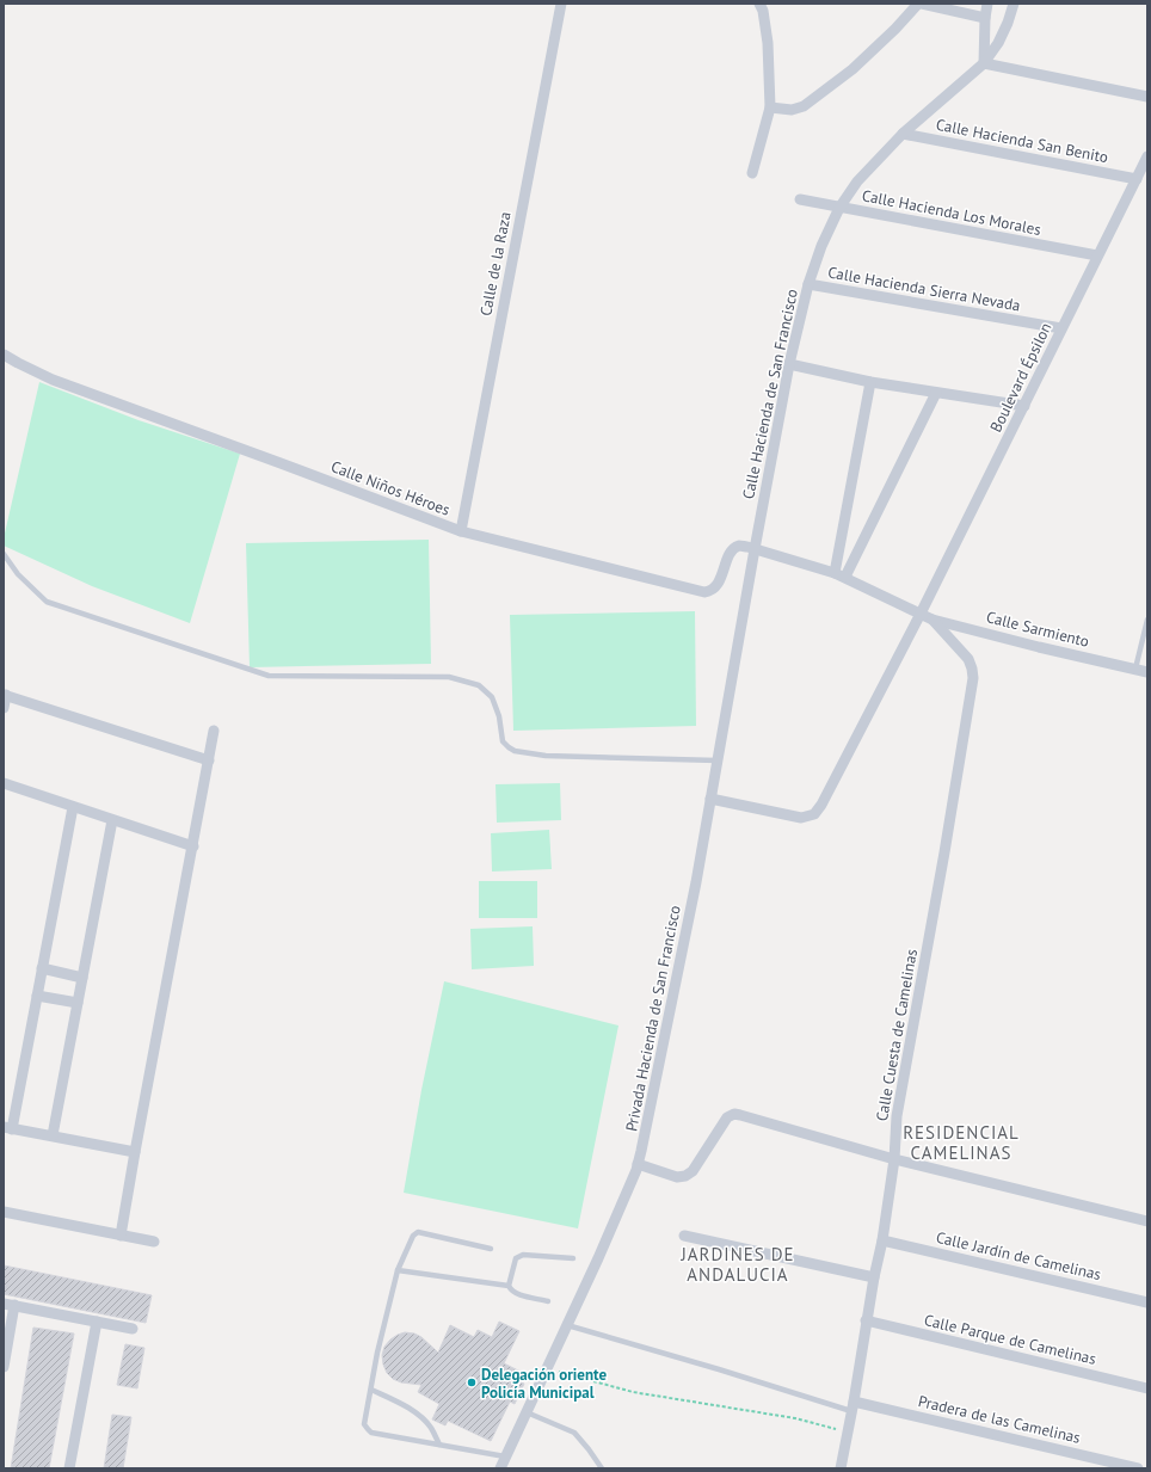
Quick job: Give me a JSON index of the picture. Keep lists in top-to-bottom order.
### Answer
{
  "streets": {
    "street": [
      "Calle Hacienda San Benito",
      "Calle Hacienda Los Morales",
      "Calle de la Raza",
      "Calle Hacienda Sierra Nevada",
      "Boulevard Épsilon",
      "Calle Hacienda de San Francisco",
      "Calle Niños Héroes",
      "Calle Sarmiento",
      "Privada Hacienda de San Francisco",
      "Calle Cuesta de Camelinas",
      "Calle Jardín de Camelinas",
      "Calle Parque de Camelinas",
      "Pradera de las Camelinas"
    ]
  },
  "crossings": [
    ["Calle Hacienda San Benito", "Boulevard Épsilon"],
    ["Calle Hacienda San Benito", "Calle Hacienda de San Francisco"],
    ["Calle Hacienda Los Morales", "Boulevard Épsilon"],
    ["Calle Hacienda Los Morales", "Calle Hacienda de San Francisco"],
    ["Calle de la Raza", "Calle Niños Héroes"],
    ["Calle Hacienda Sierra Nevada", "Boulevard Épsilon"],
    ["Calle Hacienda Sierra Nevada", "Calle Hacienda de San Francisco"],
    ["Boulevard Épsilon", "Calle Sarmiento"],
    ["Boulevard Épsilon", "Privada Hacienda de San Francisco"],
    ["Calle Hacienda de San Francisco", "Calle Niños Héroes"],
    ["Calle Hacienda de San Francisco", "Calle Sarmiento"],
    ["Calle Hacienda de San Francisco", "Privada Hacienda de San Francisco"],
    ["Calle Niños Héroes", "Calle Sarmiento"],
    ["Calle Niños Héroes", "Privada Hacienda de San Francisco"],
    ["Calle Sarmiento", "Privada Hacienda de San Francisco"],
    ["Calle Sarmiento", "Calle Cuesta de Camelinas"],
    ["Calle Cuesta de Camelinas", "Calle Jardín de Camelinas"],
    ["Calle Cuesta de Camelinas", "Calle Parque de Camelinas"],
    ["Calle Cuesta de Camelinas", "Pradera de las Camelinas"]
  ],
  "districts": ["RESIDENCIAL CAMELINAS", "JARDINES DE ANDALUCIA"],
  "places": ["Delegación oriente Policía Municipal"]
}
